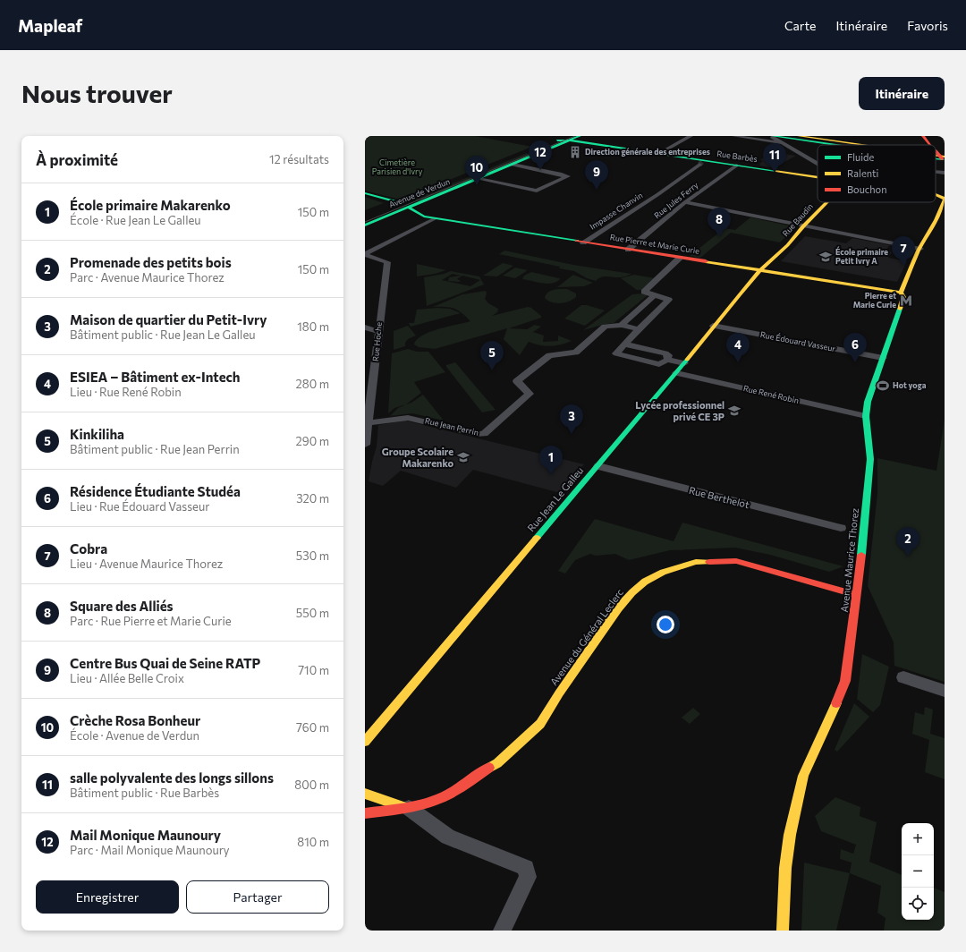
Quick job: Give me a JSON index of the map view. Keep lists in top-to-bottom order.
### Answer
{
  "streets": {
    "main road": [
      "Rue Barbès",
      "Avenue de Verdun",
      "Rue Baudin",
      "Rue Pierre et Marie Curie",
      "Rue Jean Le Galleu",
      "Avenue Maurice Thorez",
      "Avenue du Général Leclerc"
    ],
    "street": [
      "Rue Jules Ferry",
      "Impasse Chanvin",
      "Rue Hoche",
      "Rue Édouard Vasseur",
      "Rue René Robin",
      "Rue Jean Perrin",
      "Rue Berthelot"
    ]
  },
  "crossings": [
    ["Rue Barbès", "Avenue de Verdun"],
    ["Rue Barbès", "Rue Jules Ferry"],
    ["Rue Barbès", "Impasse Chanvin"],
    ["Avenue de Verdun", "Rue Pierre et Marie Curie"],
    ["Rue Jules Ferry", "Rue Pierre et Marie Curie"],
    ["Impasse Chanvin", "Rue Pierre et Marie Curie"],
    ["Rue Baudin", "Rue Pierre et Marie Curie"],
    ["Rue Baudin", "Rue Jean Le Galleu"],
    ["Rue Pierre et Marie Curie", "Rue Jean Le Galleu"],
    ["Rue Pierre et Marie Curie", "Avenue Maurice Thorez"],
    ["Rue Hoche", "Rue Jean Perrin"],
    ["Rue Édouard Vasseur", "Rue Jean Le Galleu"],
    ["Rue Édouard Vasseur", "Avenue Maurice Thorez"],
    ["Rue René Robin", "Rue Jean Le Galleu"],
    ["Rue René Robin", "Avenue Maurice Thorez"],
    ["Rue Berthelot", "Rue Jean Le Galleu"],
    ["Avenue Maurice Thorez", "Avenue du Général Leclerc"]
  ],
  "parks": ["Cimetière Parisien d'Ivry"],
  "places": {
    "building": ["Direction générale des entreprises"],
    "school or university": ["École primaire Petit Ivry A", "Lycée professionnel privé CE 3P", "Groupe Scolaire Makarenko"],
    "metro station": ["Pierre et Marie Curie"],
    "sports": ["Hot yoga"]
  },
  "legend": ["Fluide", "Ralenti", "Bouchon"],
  "page": {
    "header": "Mapleaf",
    "nav": ["Carte", "Itinéraire", "Favoris"],
    "buttons": [
      "Itinéraire",
      ["Enregistrer", "Partager"]
    ],
    "title": "Nous trouver",
    "heading": ["À proximité", "12 résultats"],
    "pins": [
      "12",
      "11",
      "10",
      "9",
      "8",
      "7",
      "4",
      "6",
      "5",
      "3",
      "1",
      "2"
    ],
    "list": [
      {
        "mark": "1",
        "name": "École primaire Makarenko",
        "note": "École · Rue Jean Le Galleu",
        "value": "150 m"
      },
      {
        "mark": "2",
        "name": "Promenade des petits bois",
        "note": "Parc · Avenue Maurice Thorez",
        "value": "150 m"
      },
      {
        "mark": "3",
        "name": "Maison de quartier du Petit-Ivry",
        "note": "Bâtiment public · Rue Jean Le Galleu",
        "value": "180 m"
      },
      {
        "mark": "4",
        "name": "ESIEA – Bâtiment ex-Intech",
        "note": "Lieu · Rue René Robin",
        "value": "280 m"
      },
      {
        "mark": "5",
        "name": "Kinkiliha",
        "note": "Bâtiment public · Rue Jean Perrin",
        "value": "290 m"
      },
      {
        "mark": "6",
        "name": "Résidence Étudiante Studéa",
        "note": "Lieu · Rue Édouard Vasseur",
        "value": "320 m"
      },
      {
        "mark": "7",
        "name": "Cobra",
        "note": "Lieu · Avenue Maurice Thorez",
        "value": "530 m"
      },
      {
        "mark": "8",
        "name": "Square des Alliés",
        "note": "Parc · Rue Pierre et Marie Curie",
        "value": "550 m"
      },
      {
        "mark": "9",
        "name": "Centre Bus Quai de Seine RATP",
        "note": "Lieu · Allée Belle Croix",
        "value": "710 m"
      },
      {
        "mark": "10",
        "name": "Crèche Rosa Bonheur",
        "note": "École · Avenue de Verdun",
        "value": "760 m"
      },
      {
        "mark": "11",
        "name": "salle polyvalente des longs sillons",
        "note": "Bâtiment public · Rue Barbès",
        "value": "800 m"
      },
      {
        "mark": "12",
        "name": "Mail Monique Maunoury",
        "note": "Parc · Mail Monique Maunoury",
        "value": "810 m"
      }
    ],
    "map_buttons": ["+", "−"]
  }
}
